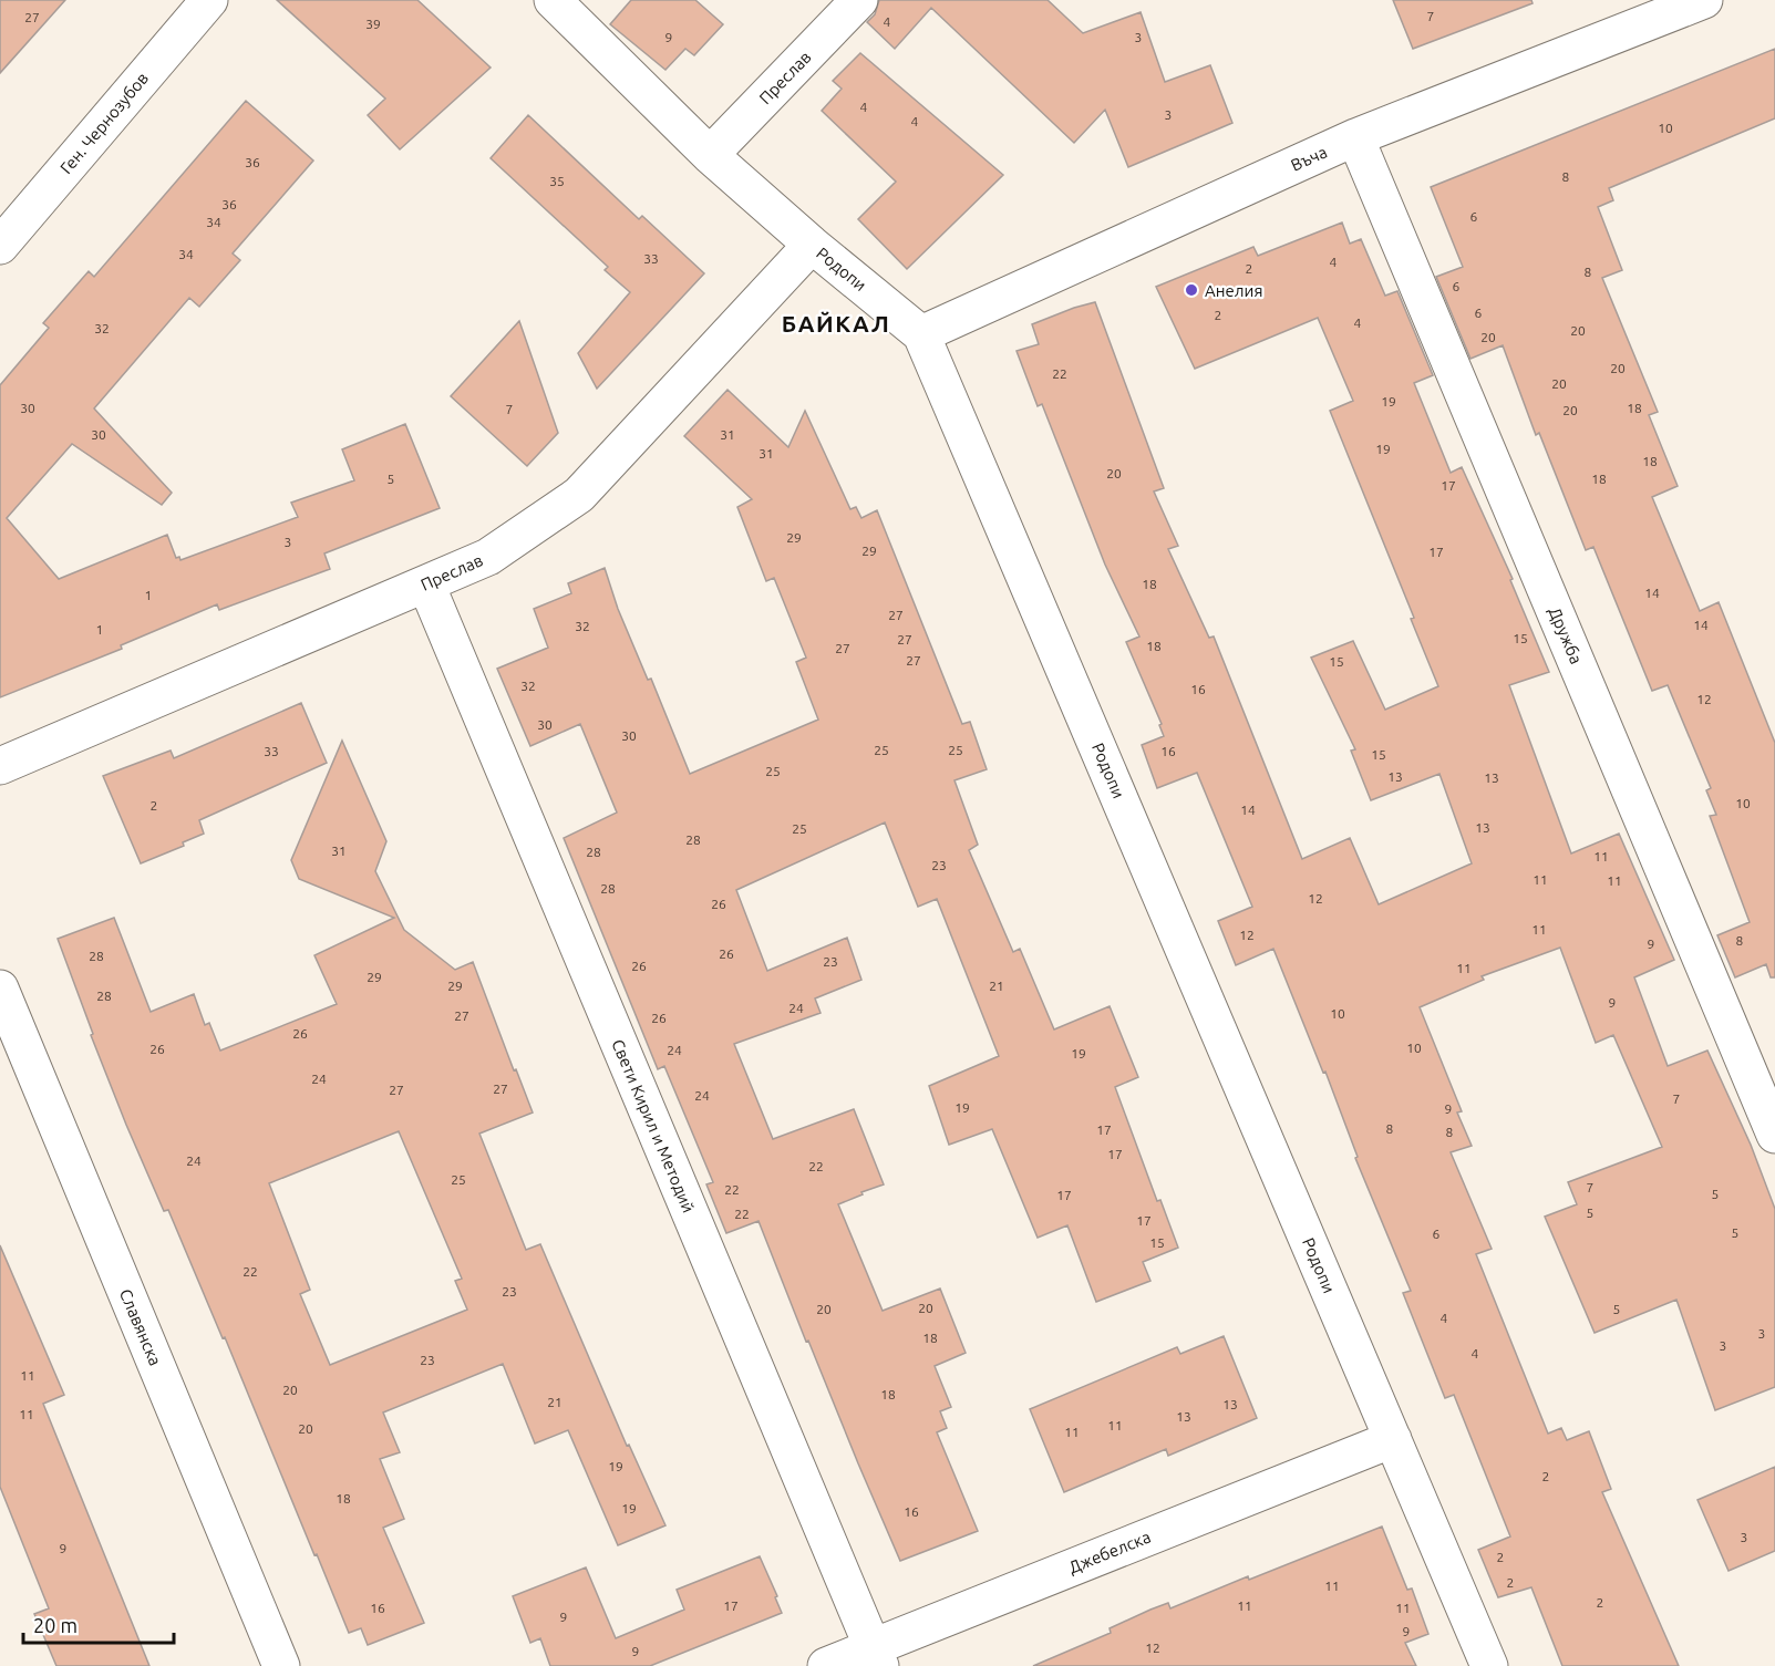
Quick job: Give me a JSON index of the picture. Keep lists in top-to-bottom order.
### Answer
{
  "streets": {
    "street": [
      "Преслав",
      "Ген. Чернозубов",
      "Въча",
      "Родопи",
      "Дружба",
      "Свети Кирил и Методий",
      "Славянска",
      "Джебелска"
    ]
  },
  "crossings": [
    ["Преслав", "Родопи"],
    ["Преслав", "Свети Кирил и Методий"],
    ["Въча", "Родопи"],
    ["Въча", "Дружба"],
    ["Родопи", "Джебелска"],
    ["Свети Кирил и Методий", "Джебелска"]
  ],
  "districts": ["БАЙКАЛ"],
  "places": ["Анелия"],
  "house_numbers": [
    "7",
    "27",
    "4",
    "39",
    "9",
    "3",
    "4",
    "3",
    "4",
    "10",
    "36",
    "8",
    "35",
    "36",
    "6",
    "34",
    "34",
    "33",
    "4",
    "2",
    "8",
    "6",
    "6",
    "2",
    "4",
    "32",
    "20",
    "20",
    "20",
    "22",
    "20",
    "19",
    "30",
    "18",
    "7",
    "20",
    "30",
    "31",
    "19",
    "31",
    "18",
    "20",
    "5",
    "18",
    "17",
    "29",
    "3",
    "29",
    "17",
    "18",
    "14",
    "1",
    "27",
    "14",
    "32",
    "1",
    "15",
    "27",
    "18",
    "27",
    "27",
    "15",
    "32",
    "16",
    "12",
    "30",
    "30",
    "25",
    "25",
    "33",
    "16",
    "15",
    "25",
    "13",
    "13",
    "10",
    "2",
    "14",
    "13",
    "25",
    "28",
    "31",
    "28",
    "11",
    "23",
    "11",
    "11",
    "28",
    "12",
    "26",
    "11",
    "12",
    "8",
    "9",
    "26",
    "28",
    "23",
    "26",
    "11",
    "29",
    "29",
    "21",
    "28",
    "9",
    "24",
    "10",
    "27",
    "26",
    "26",
    "10",
    "26",
    "24",
    "19",
    "24",
    "27",
    "27",
    "24",
    "7",
    "19",
    "9",
    "8",
    "17",
    "8",
    "17",
    "24",
    "22",
    "25",
    "7",
    "22",
    "5",
    "17",
    "5",
    "22",
    "17",
    "5",
    "6",
    "15",
    "22",
    "23",
    "20",
    "20",
    "5",
    "4",
    "3",
    "18",
    "3",
    "4",
    "23",
    "11",
    "20",
    "18",
    "21",
    "13",
    "11",
    "13",
    "11",
    "20",
    "11",
    "19",
    "2",
    "18",
    "19",
    "16",
    "3",
    "9",
    "2",
    "2",
    "11",
    "2",
    "17",
    "11",
    "16",
    "11",
    "9",
    "9",
    "12",
    "9"
  ],
  "scale_bar": "20 m"
}
